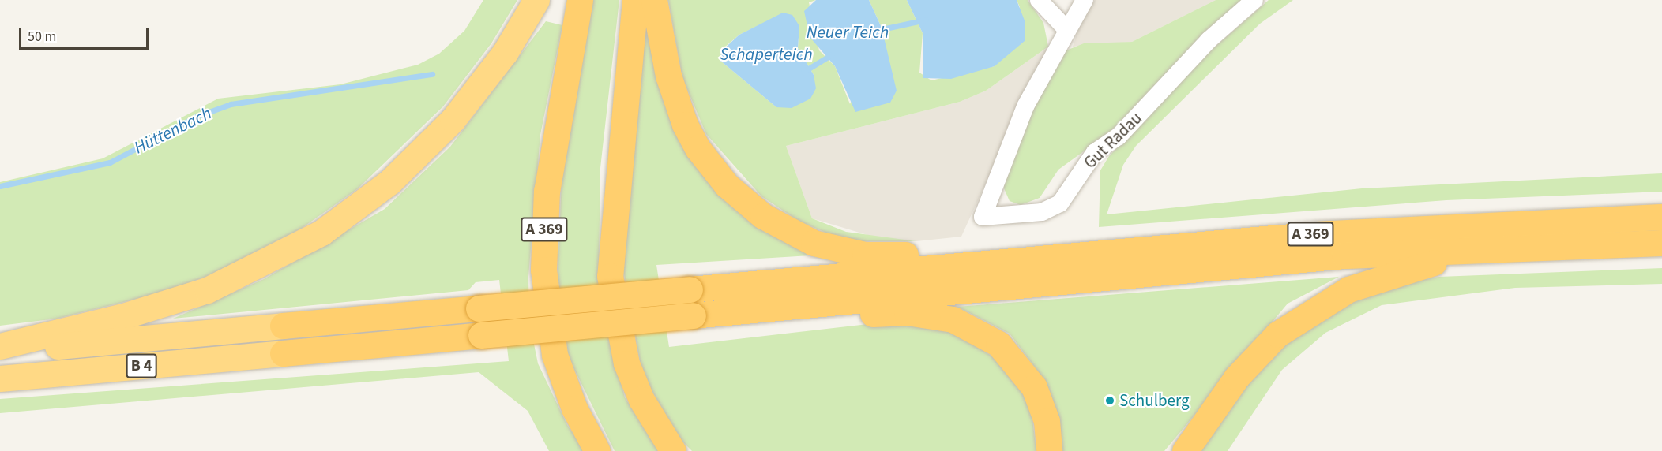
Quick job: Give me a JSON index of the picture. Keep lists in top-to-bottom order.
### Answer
{
  "streets": {
    "highway": ["A 369", "B 4"],
    "street": ["Gut Radau"]
  },
  "crossings": [
    ["A 369", "B 4"]
  ],
  "water": ["Neuer Teich", "Schaperteich", "Hüttenbach"],
  "places": ["Schulberg"],
  "scale_bar": "50 m"
}
